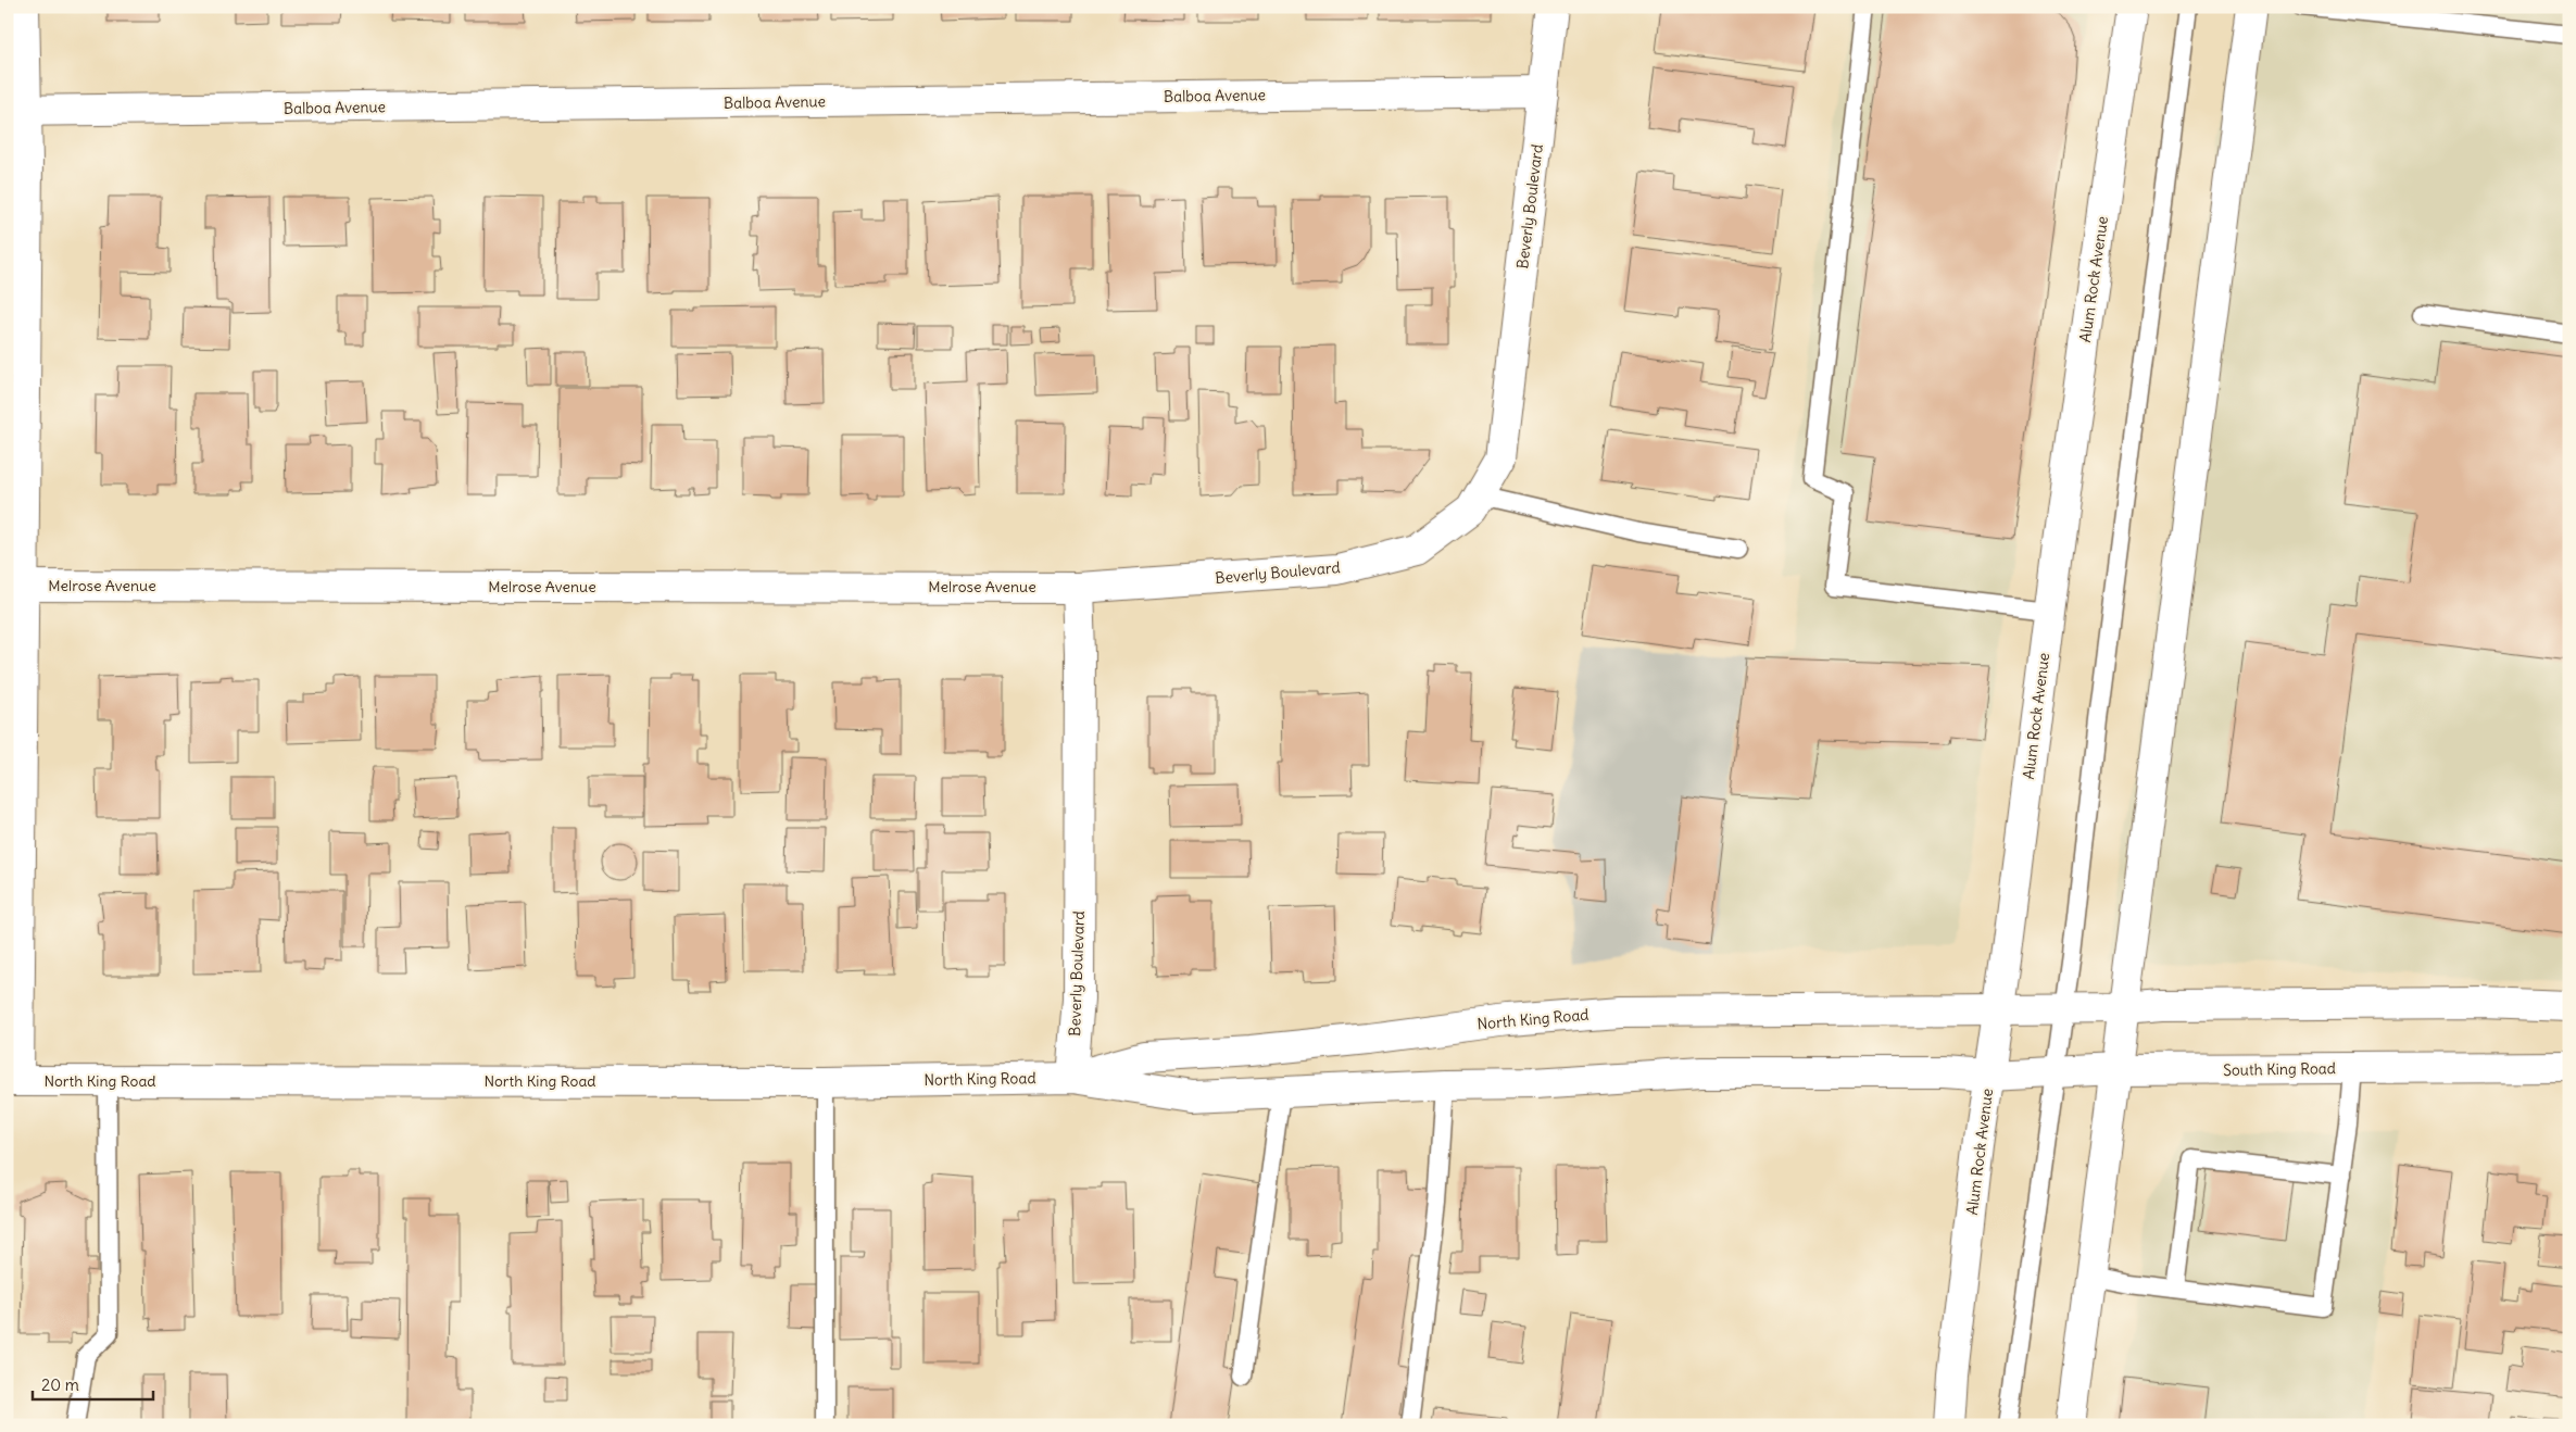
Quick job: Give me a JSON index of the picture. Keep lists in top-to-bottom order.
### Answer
{
  "streets": {
    "main road": [
      "Balboa Avenue",
      "Beverly Boulevard",
      "Alum Rock Avenue",
      "Melrose Avenue",
      "North King Road",
      "South King Road"
    ]
  },
  "crossings": [
    ["Balboa Avenue", "Beverly Boulevard"],
    ["Beverly Boulevard", "Melrose Avenue"],
    ["Beverly Boulevard", "North King Road"],
    ["Alum Rock Avenue", "North King Road"],
    ["Alum Rock Avenue", "South King Road"],
    ["North King Road", "South King Road"]
  ],
  "scale_bar": "20 m"
}
